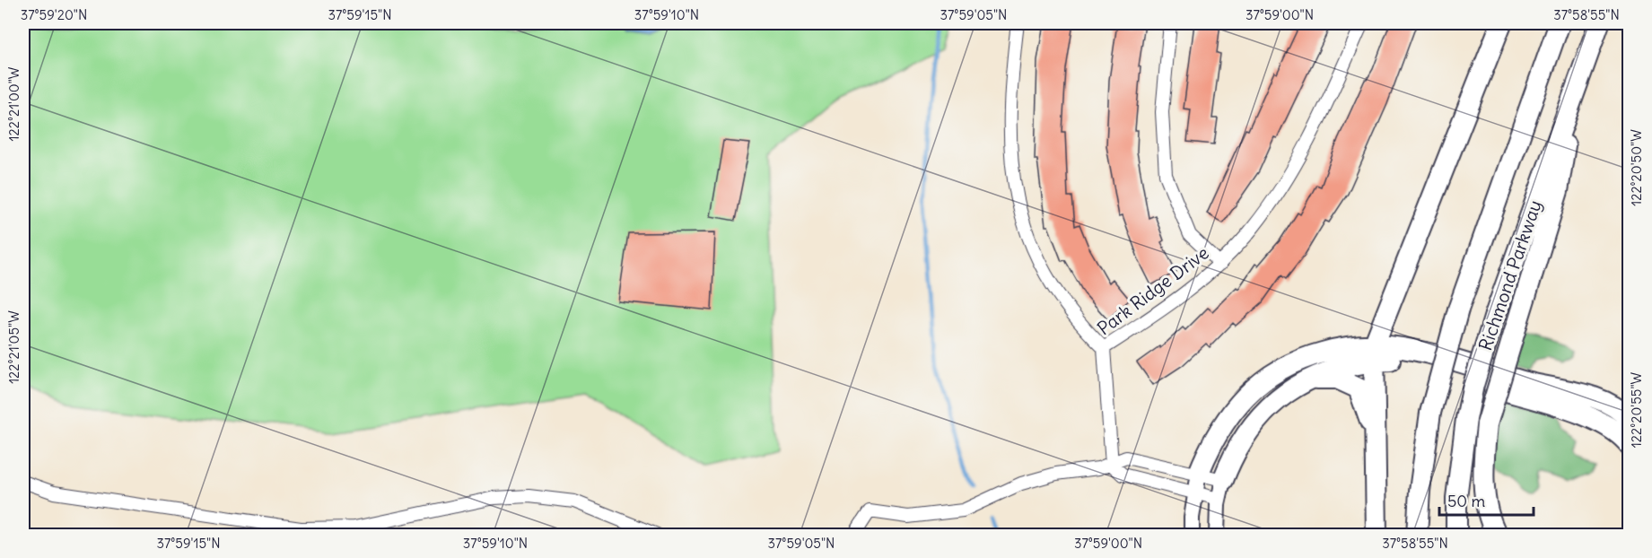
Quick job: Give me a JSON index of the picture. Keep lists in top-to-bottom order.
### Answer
{
  "streets": {
    "highway": ["Richmond Parkway"],
    "street": ["Park Ridge Drive"]
  },
  "scale_bar": "50 m",
  "coordinates": [
    "37°59'20\"N",
    "37°59'15\"N",
    "37°59'10\"N",
    "37°59'05\"N",
    "37°59'00\"N",
    "37°58'55\"N",
    "122°21'00\"W",
    "122°20'50\"W",
    "122°21'05\"W",
    "122°20'55\"W"
  ]
}
